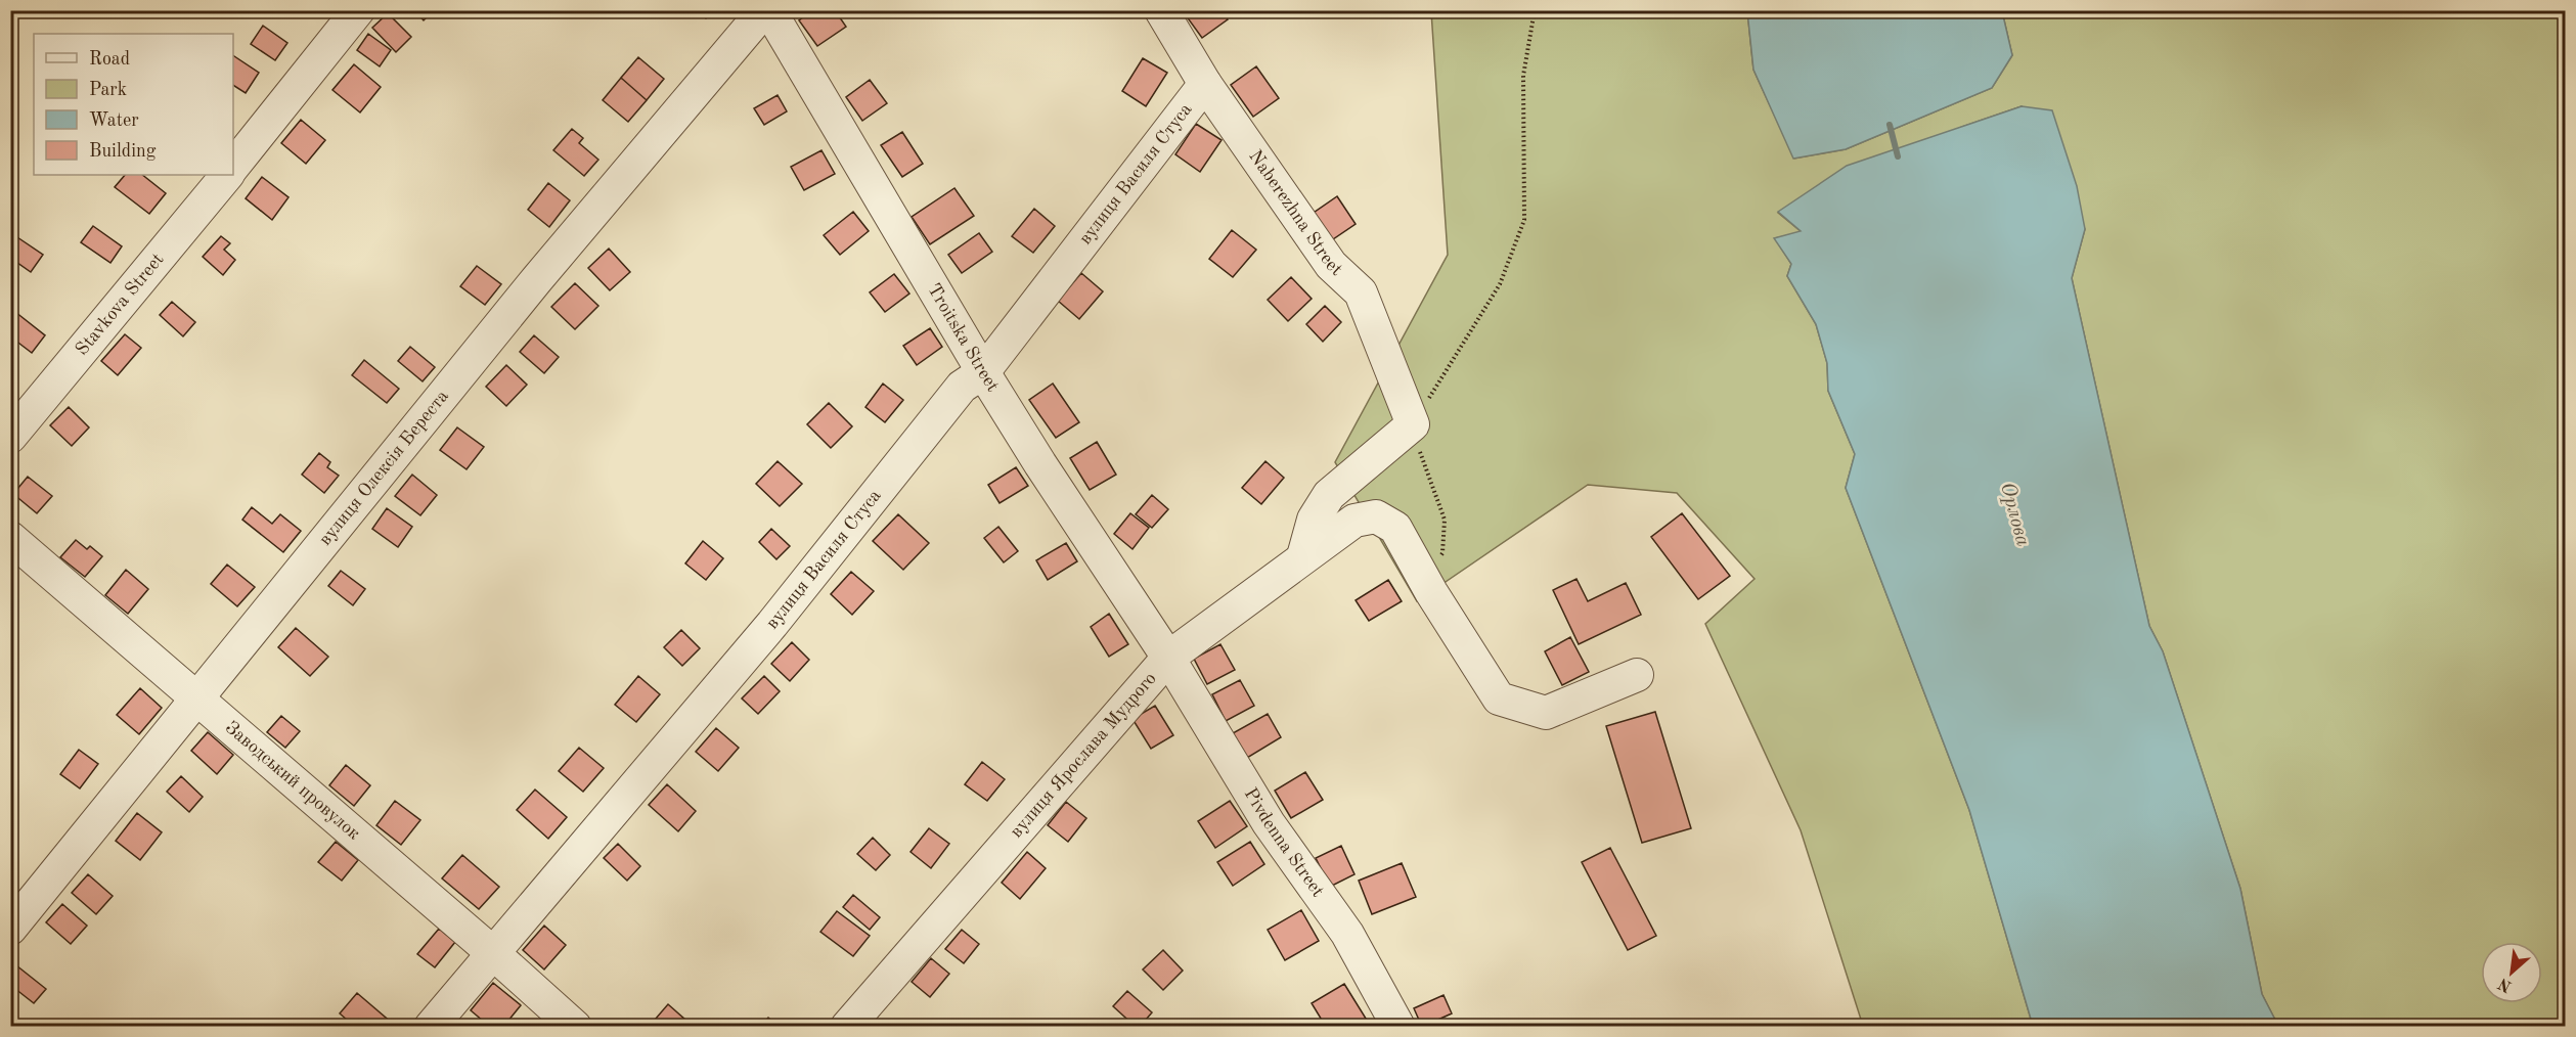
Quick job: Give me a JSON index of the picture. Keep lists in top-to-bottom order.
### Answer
{
  "streets": {
    "street": [
      "вулиця Василя Стуса",
      "Naberezhna Street",
      "Stavkova Street",
      "Troitska Street",
      "вулиця Олексія Береста",
      "вулиця Ярослава Мудрого",
      "Заводський провулок",
      "Pivdenna Street"
    ]
  },
  "crossings": [
    ["вулиця Василя Стуса", "Naberezhna Street"],
    ["вулиця Василя Стуса", "Troitska Street"],
    ["вулиця Василя Стуса", "Заводський провулок"],
    ["Troitska Street", "вулиця Ярослава Мудрого"],
    ["Troitska Street", "Pivdenna Street"],
    ["вулиця Олексія Береста", "Заводський провулок"],
    ["вулиця Ярослава Мудрого", "Pivdenna Street"]
  ],
  "water": ["Орлова"],
  "legend": [
    "Road",
    "Park",
    "Water",
    "Building"
  ],
  "north": "bottom left"
}
